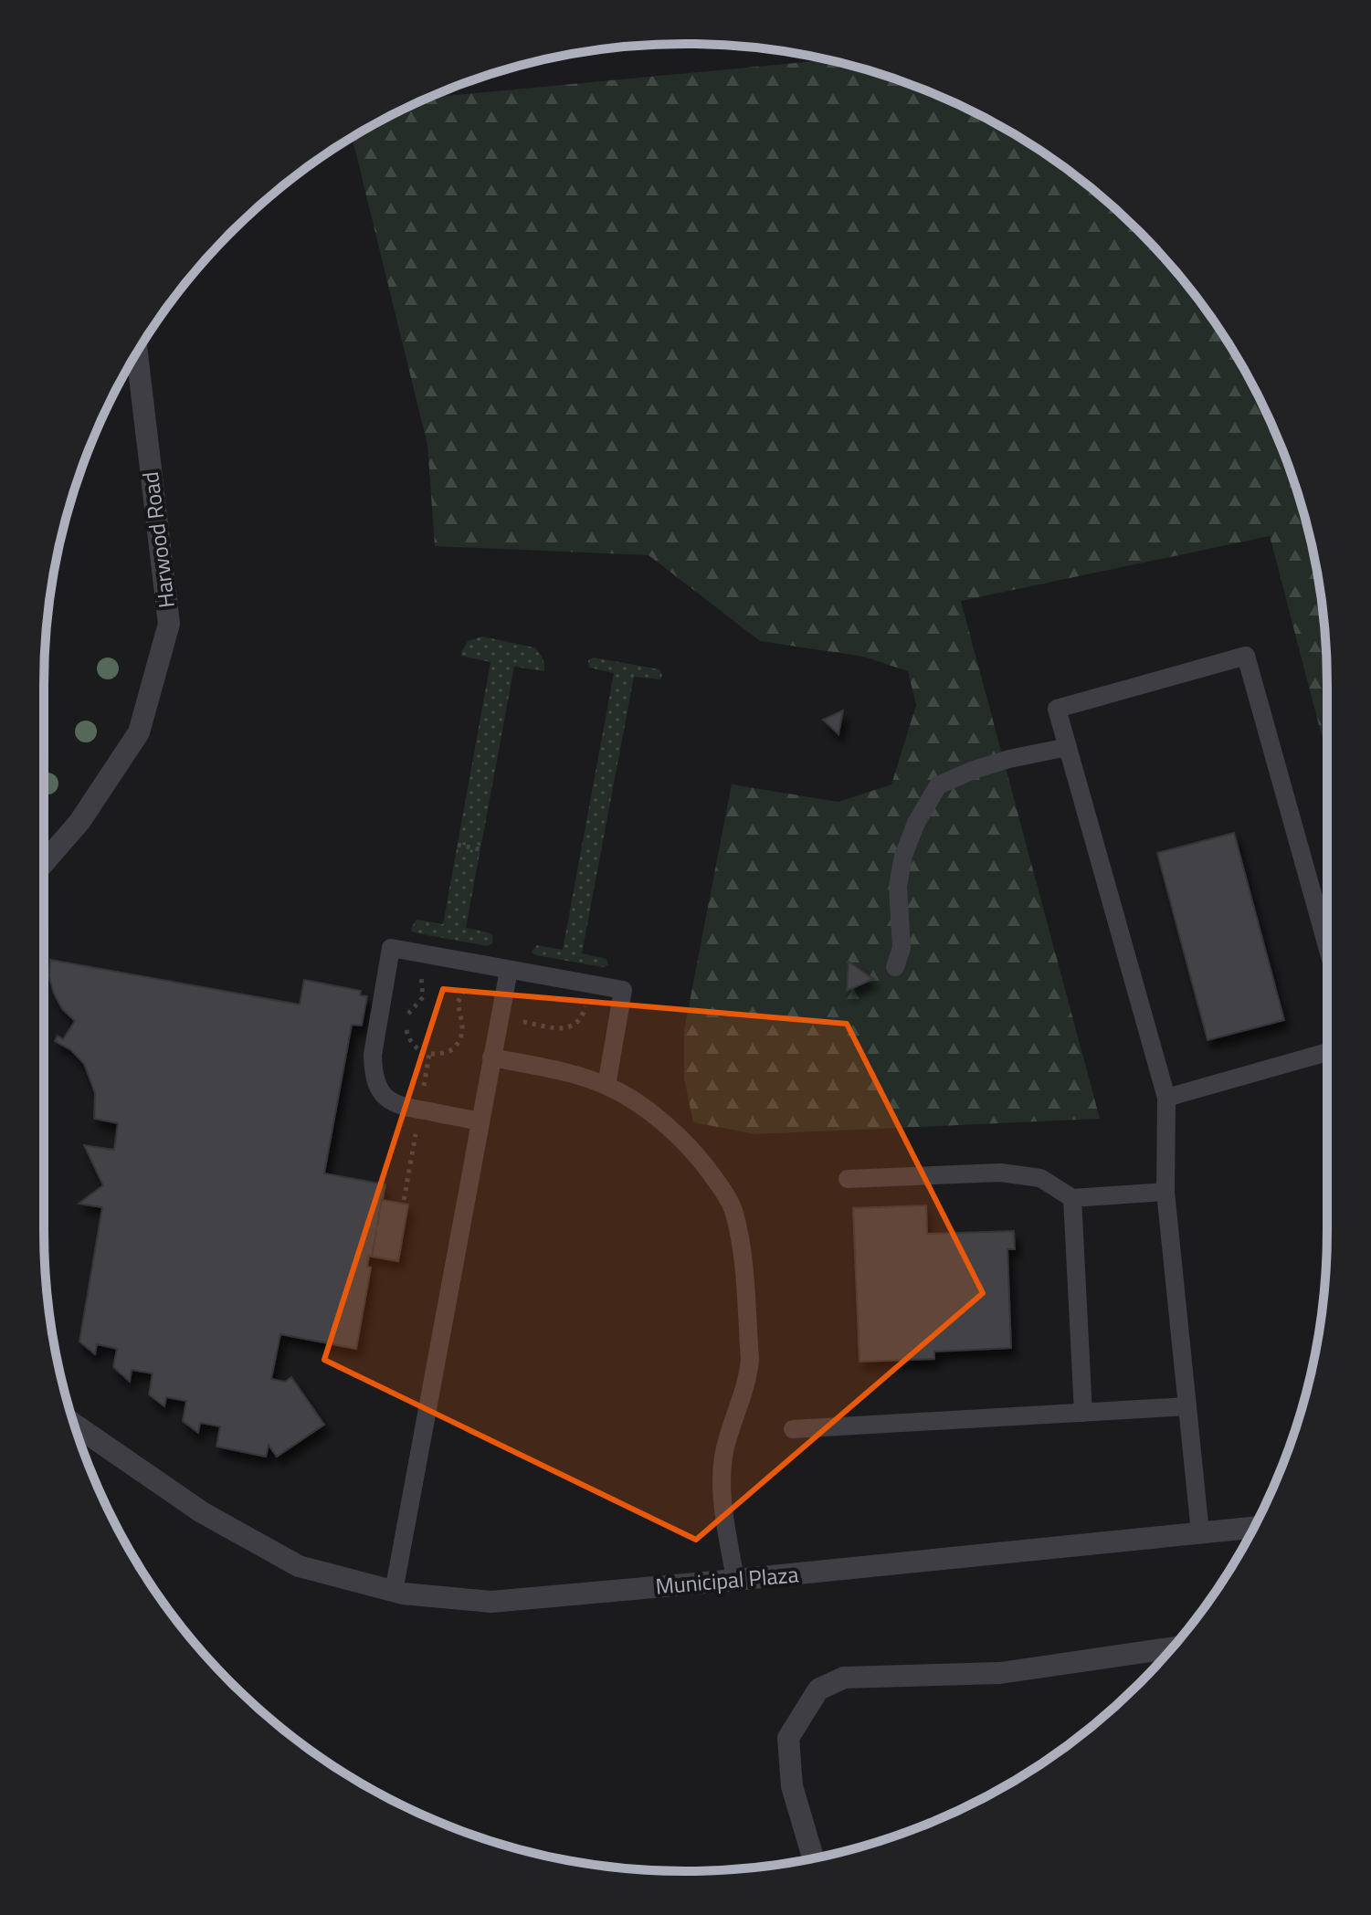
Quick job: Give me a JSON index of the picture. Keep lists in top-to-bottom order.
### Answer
{
  "streets": {
    "street": ["Harwood Road", "Municipal Plaza"]
  }
}
